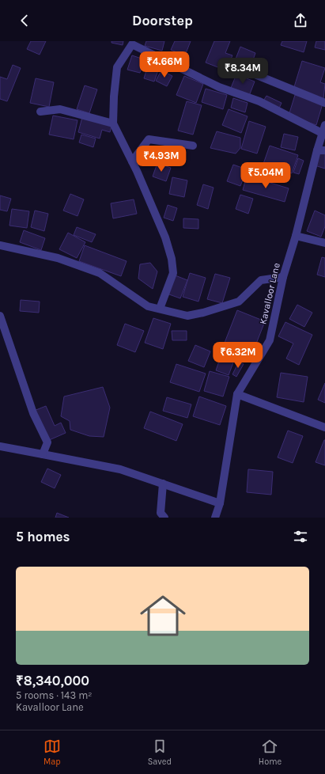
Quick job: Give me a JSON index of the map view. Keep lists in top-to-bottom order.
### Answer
{
  "streets": {
    "street": ["Kavalloor Lane"]
  },
  "page": {
    "header": "Doorstep",
    "price": [
      "₹4.66M",
      "₹8.34M",
      "₹4.93M",
      "₹5.04M",
      "₹6.32M"
    ],
    "heading": "5 homes",
    "list": [
      {
        "name": "₹8,340,000",
        "note": "5 rooms · 143 m² · Kavalloor Lane"
      }
    ],
    "tabs": ["Map", "Saved", "Home"]
  }
}
